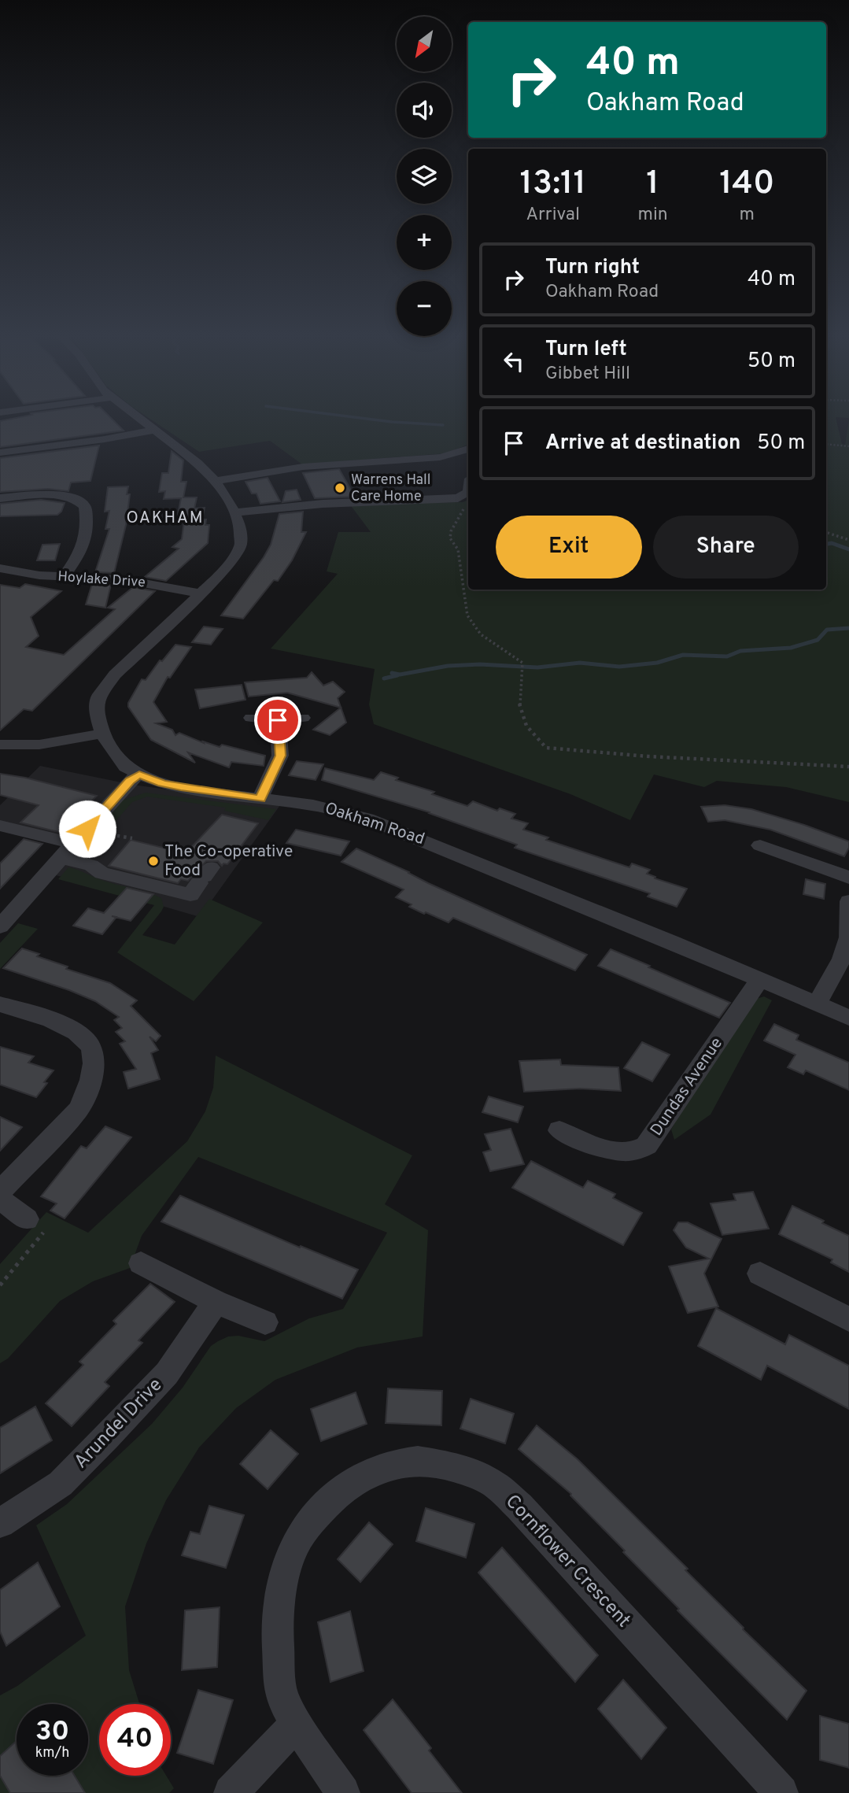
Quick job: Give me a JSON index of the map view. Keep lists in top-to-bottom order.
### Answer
{
  "streets": {
    "street": [
      "Hoylake Drive",
      "Oakham Road",
      "Dundas Avenue",
      "Arundel Drive",
      "Cornflower Crescent"
    ]
  },
  "crossings": [
    ["Hoylake Drive", "Oakham Road"],
    ["Oakham Road", "Dundas Avenue"]
  ],
  "districts": ["OAKHAM"],
  "places": ["Warrens Hall Care Home", "The Co-operative Food"],
  "north": "bottom left",
  "page": {
    "map_buttons": ["+", "−"],
    "turn": ["40 m", "Oakham Road"],
    "eta": [
      "13:11",
      "Arrival",
      "1",
      "min",
      "140",
      "m"
    ],
    "list": [
      {
        "name": "Turn right",
        "note": "Oakham Road",
        "value": "40 m"
      },
      {
        "name": "Turn left",
        "note": "Gibbet Hill",
        "value": "50 m"
      },
      {
        "name": "Arrive at destination",
        "value": "50 m"
      }
    ],
    "buttons": ["Exit", "Share"],
    "speed": "30 km/h",
    "limit": "40"
  }
}
